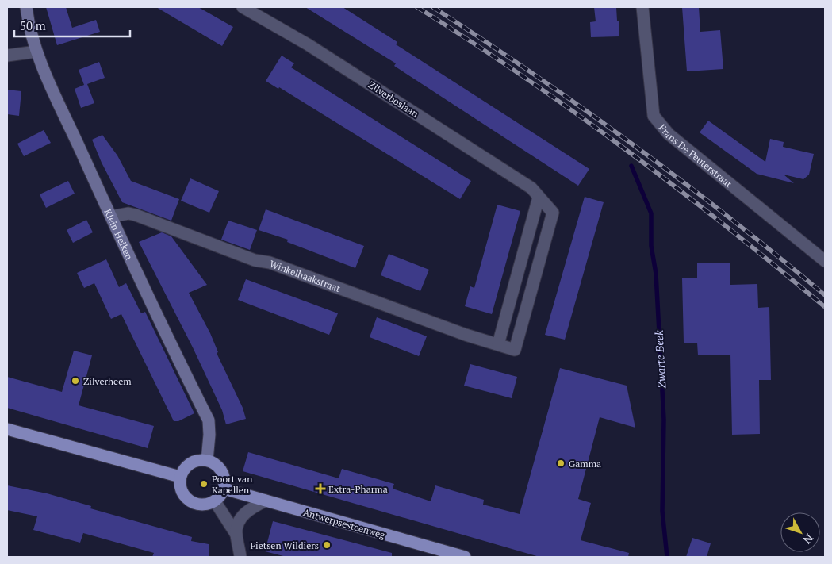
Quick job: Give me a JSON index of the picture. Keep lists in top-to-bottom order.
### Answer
{
  "streets": {
    "main road": ["Antwerpsesteenweg"],
    "street": [
      "Zilverboslaan",
      "Frans De Peuterstraat",
      "Klein Heiken",
      "Winkelhaakstraat"
    ]
  },
  "crossings": [
    ["Zilverboslaan", "Winkelhaakstraat"],
    ["Klein Heiken", "Winkelhaakstraat"],
    ["Klein Heiken", "Antwerpsesteenweg"]
  ],
  "water": ["Zwarte Beek"],
  "places": {
    "other": [
      "Zilverheem",
      "Gamma",
      "Poort van Kapellen",
      "Fietsen Wildiers"
    ],
    "health": ["Extra-Pharma"]
  },
  "scale_bar": "50 m",
  "north": "bottom right"
}
